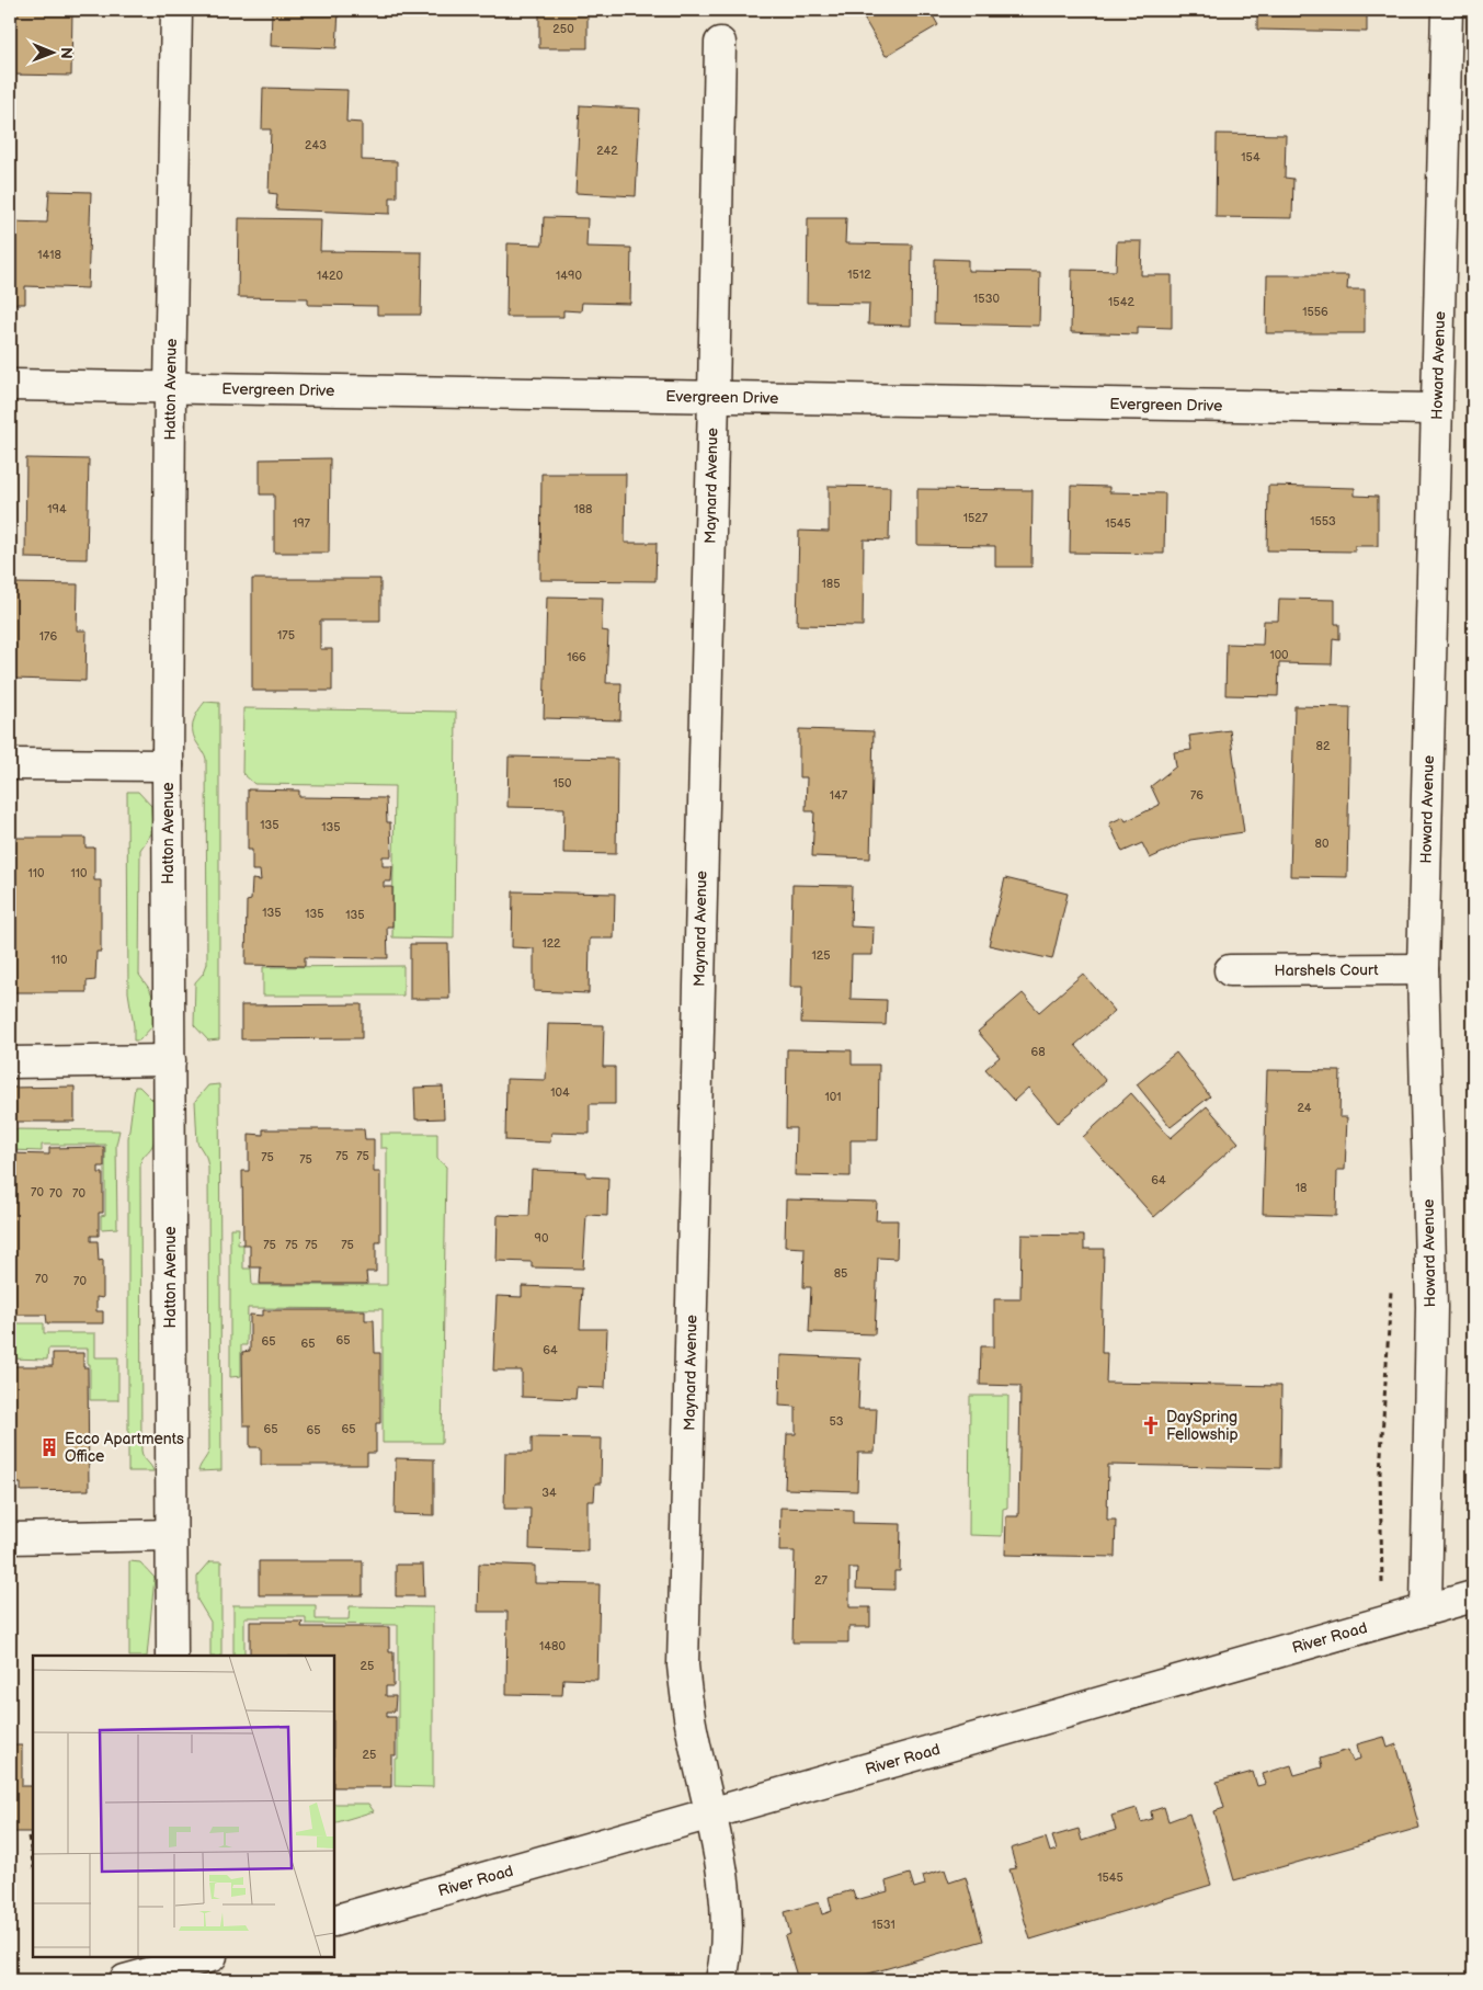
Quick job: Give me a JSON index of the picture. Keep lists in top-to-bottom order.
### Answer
{
  "streets": {
    "street": [
      "Howard Avenue",
      "Hatton Avenue",
      "Evergreen Drive",
      "Maynard Avenue",
      "Harshels Court",
      "River Road"
    ]
  },
  "crossings": [
    ["Howard Avenue", "Evergreen Drive"],
    ["Howard Avenue", "Harshels Court"],
    ["Howard Avenue", "River Road"],
    ["Hatton Avenue", "Evergreen Drive"],
    ["Evergreen Drive", "Maynard Avenue"],
    ["Maynard Avenue", "River Road"]
  ],
  "places": {
    "church": ["DaySpring Fellowship"],
    "building": ["Ecco Apartments Office"]
  },
  "house_numbers": [
    "250",
    "243",
    "242",
    "154",
    "1418",
    "1512",
    "1420",
    "1490",
    "1530",
    "1542",
    "1556",
    "194",
    "188",
    "1527",
    "1553",
    "197",
    "1545",
    "185",
    "175",
    "176",
    "100",
    "166",
    "82",
    "150",
    "147",
    "76",
    "135",
    "135",
    "80",
    "110",
    "110",
    "135",
    "135",
    "135",
    "122",
    "125",
    "110",
    "68",
    "104",
    "101",
    "24",
    "75",
    "75",
    "75",
    "75",
    "64",
    "18",
    "70",
    "70",
    "70",
    "90",
    "75",
    "75",
    "75",
    "75",
    "85",
    "70",
    "70",
    "65",
    "65",
    "65",
    "64",
    "53",
    "65",
    "65",
    "65",
    "34",
    "27",
    "1480",
    "25",
    "25",
    "1545",
    "1531"
  ],
  "north": "right"
}
